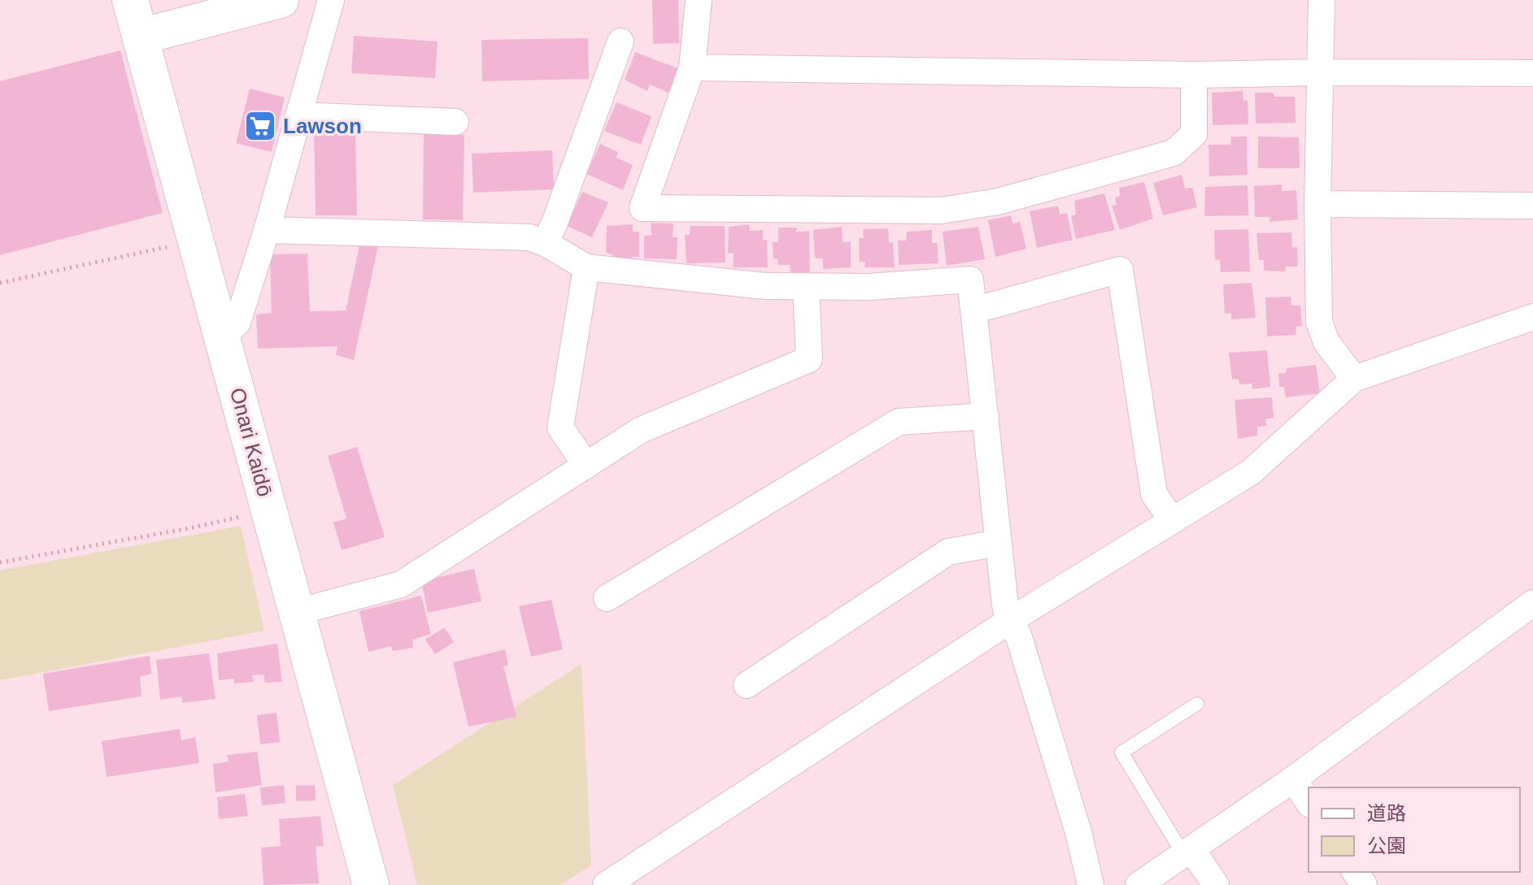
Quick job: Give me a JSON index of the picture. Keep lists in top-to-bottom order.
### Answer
{
  "streets": {
    "street": ["Onari Kaidō"]
  },
  "places": {
    "supermarket": ["Lawson"]
  },
  "legend": ["道路", "公園"]
}
